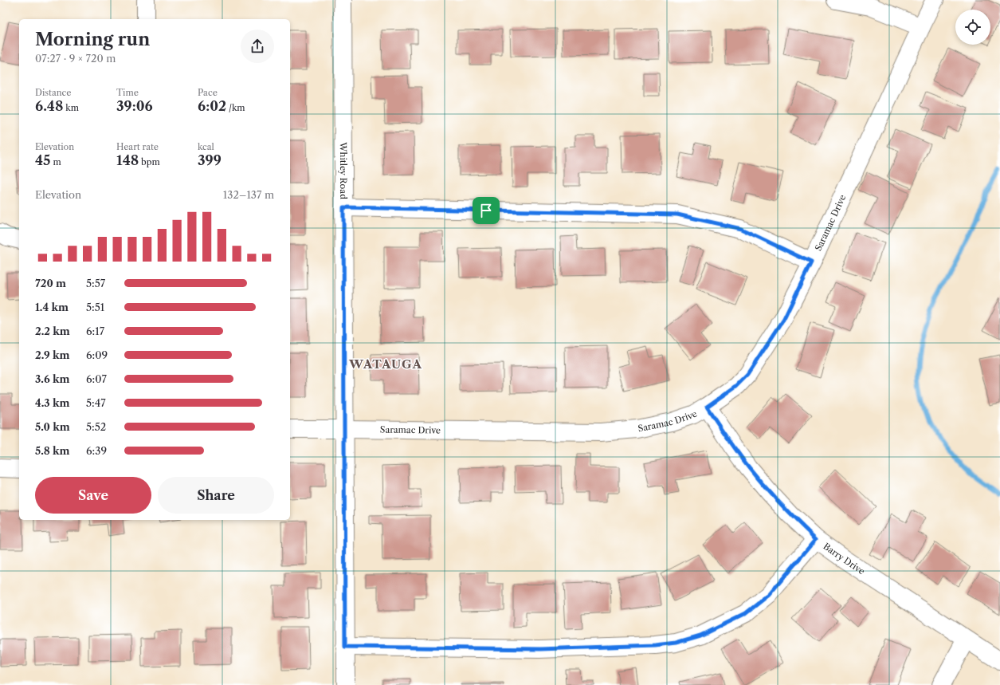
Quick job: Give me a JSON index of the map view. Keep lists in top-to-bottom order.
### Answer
{
  "streets": {
    "street": ["Whitley Road", "Saramac Drive", "Barry Drive"]
  },
  "crossings": [
    ["Whitley Road", "Saramac Drive"],
    ["Saramac Drive", "Barry Drive"]
  ],
  "districts": ["WATAUGA"],
  "page": {
    "heading": ["Morning run", "07:27 · 9 × 720 m"],
    "stats": [
      ["Distance", "6.48 km"],
      ["Time", "39:06"],
      ["Pace", "6:02 /km"],
      ["Elevation", "45 m"],
      ["Heart rate", "148 bpm"],
      ["kcal", "399"]
    ],
    "chart": ["Elevation", "132–137 m"],
    "list": [
      {
        "name": "720 m",
        "note": "5:57"
      },
      {
        "name": "1.4 km",
        "note": "5:51"
      },
      {
        "name": "2.2 km",
        "note": "6:17"
      },
      {
        "name": "2.9 km",
        "note": "6:09"
      },
      {
        "name": "3.6 km",
        "note": "6:07"
      },
      {
        "name": "4.3 km",
        "note": "5:47"
      },
      {
        "name": "5.0 km",
        "note": "5:52"
      },
      {
        "name": "5.8 km",
        "note": "6:39"
      }
    ],
    "buttons": ["Save", "Share"]
  }
}
